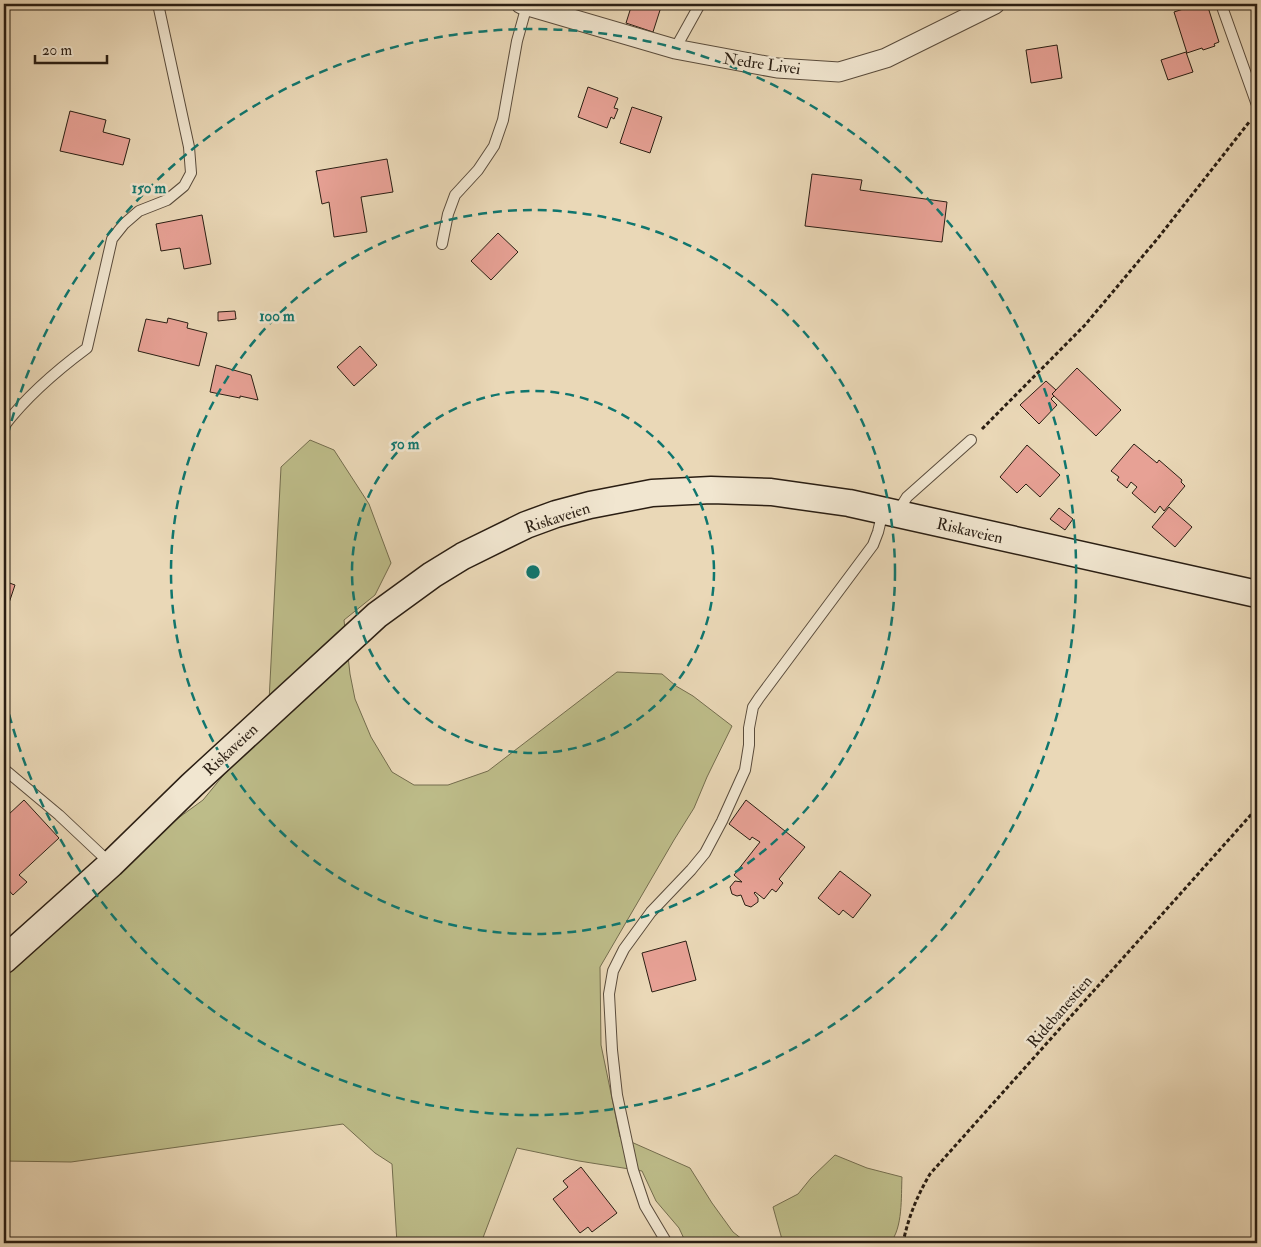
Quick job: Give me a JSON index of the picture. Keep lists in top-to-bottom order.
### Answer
{
  "streets": {
    "main road": ["Riskaveien"],
    "street": ["Nedre Livei"],
    "path": ["Ridebanestien"]
  },
  "scale_bar": "20 m",
  "rings": ["150 m", "100 m", "50 m"]
}
